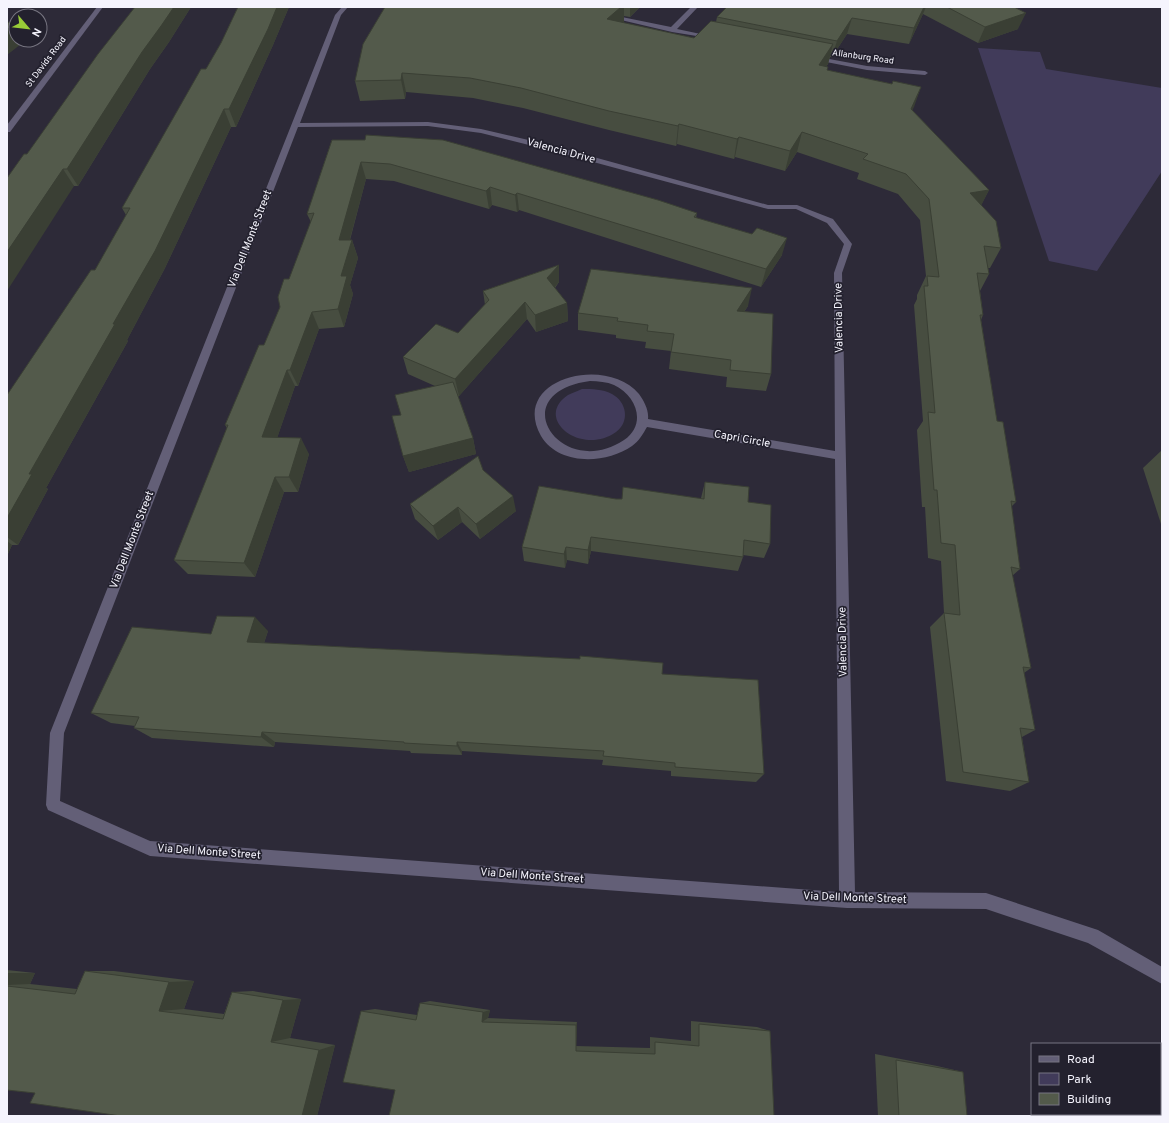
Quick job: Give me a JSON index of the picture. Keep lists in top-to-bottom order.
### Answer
{
  "streets": {
    "street": [
      "Allanburg Road",
      "St Davids Road",
      "Valencia Drive",
      "Via Dell Monte Street",
      "Capri Circle"
    ]
  },
  "crossings": [
    ["Valencia Drive", "Via Dell Monte Street"],
    ["Valencia Drive", "Capri Circle"]
  ],
  "legend": ["Road", "Park", "Building"],
  "north": "bottom right"
}
